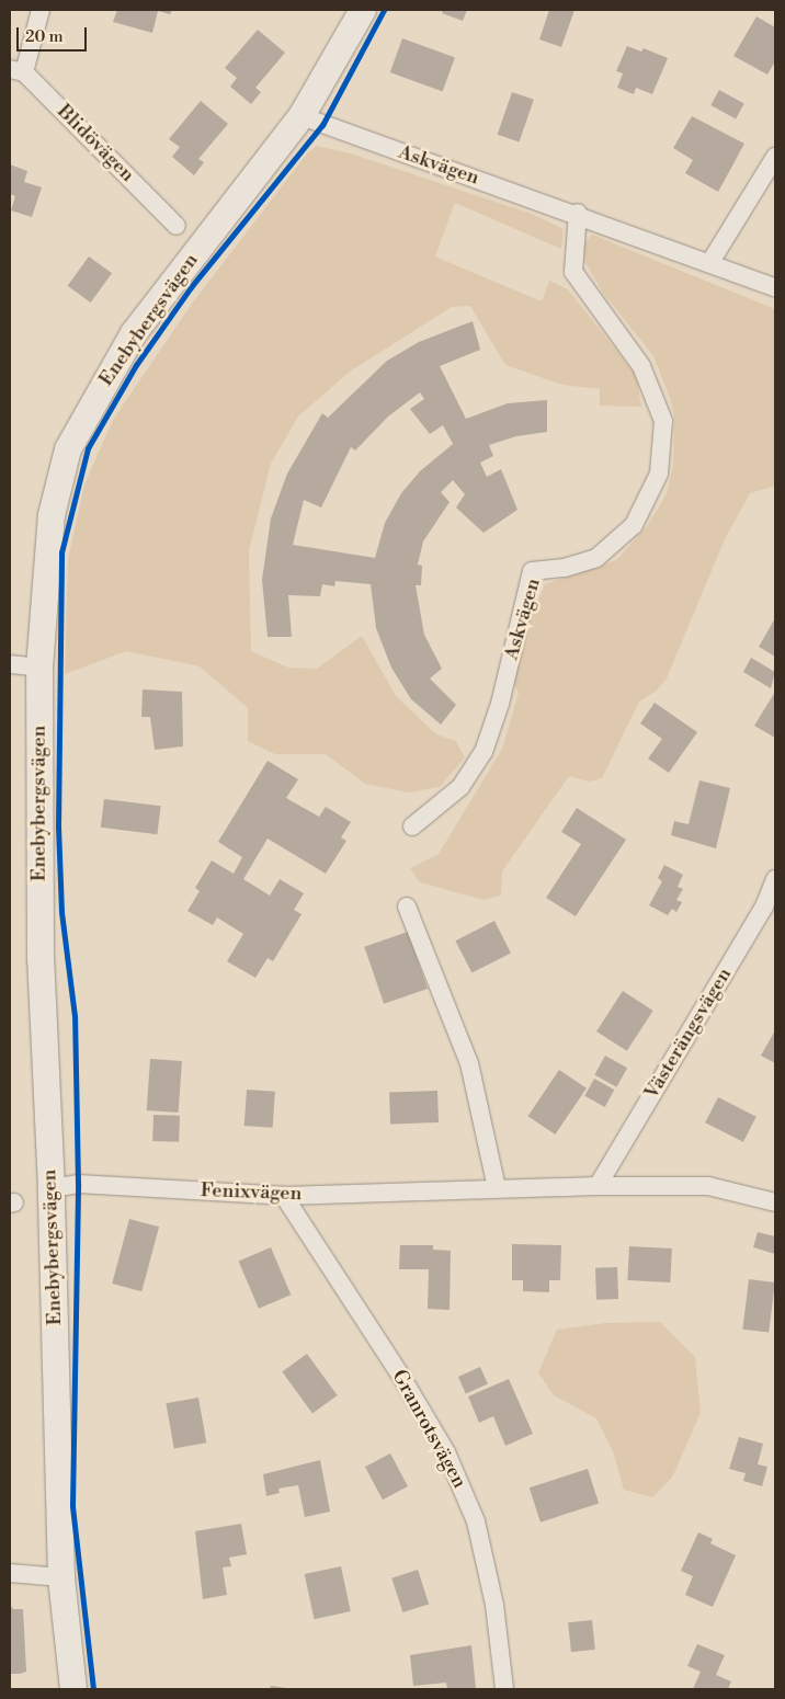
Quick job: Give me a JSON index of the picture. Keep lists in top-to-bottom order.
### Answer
{
  "streets": {
    "main road": ["Enebybergsvägen"],
    "street": [
      "Blidövägen",
      "Askvägen",
      "Västerängsvägen",
      "Fenixvägen",
      "Granrotsvägen"
    ]
  },
  "crossings": [
    ["Askvägen", "Enebybergsvägen"],
    ["Enebybergsvägen", "Fenixvägen"],
    ["Västerängsvägen", "Fenixvägen"],
    ["Fenixvägen", "Granrotsvägen"]
  ],
  "scale_bar": "20 m"
}
